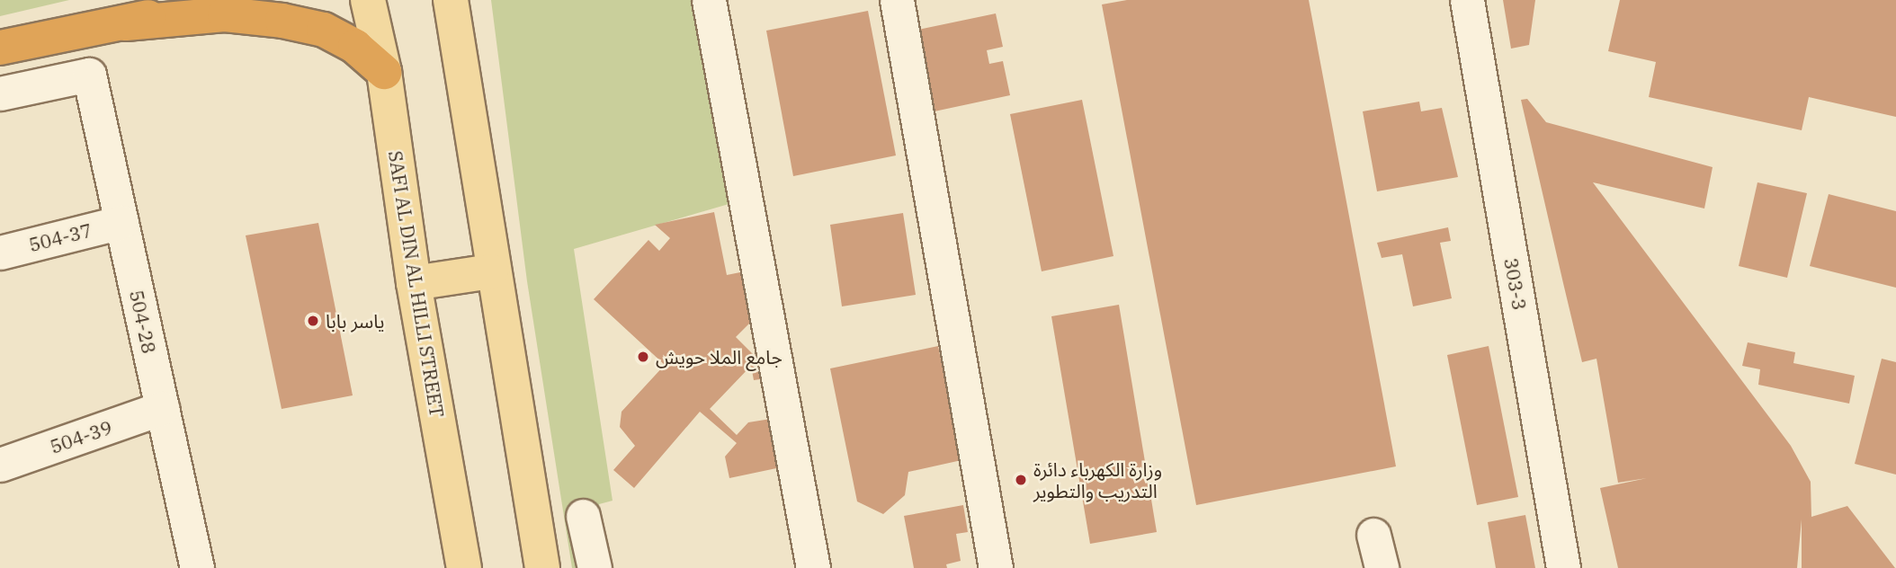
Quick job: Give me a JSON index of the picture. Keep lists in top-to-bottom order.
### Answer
{
  "streets": {
    "main road": ["SAFI AL DIN AL HILLI STREET"],
    "street": [
      "504-37",
      "303-3",
      "504-28",
      "504-39"
    ]
  },
  "crossings": [
    ["504-37", "504-28"],
    ["504-28", "504-39"]
  ],
  "places": ["ياسر بابا", "جامع الملا حويش", "وزارة الكهرباء دائرة التدريب والتطوير"]
}
